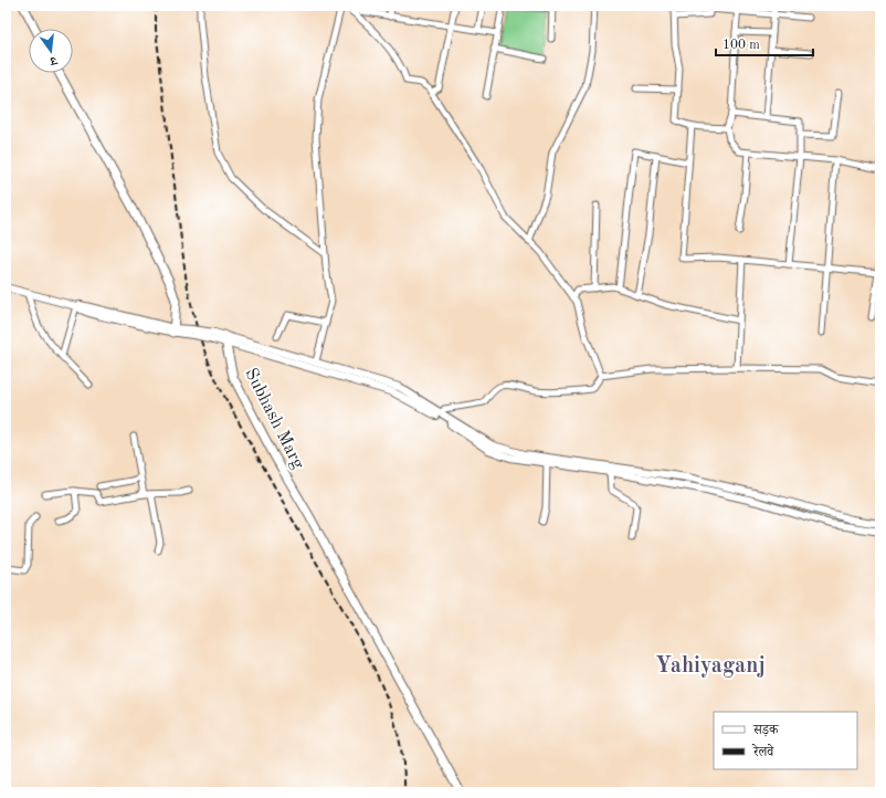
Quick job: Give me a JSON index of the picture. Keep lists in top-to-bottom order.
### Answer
{
  "streets": {
    "main road": ["Subhash Marg"]
  },
  "districts": ["Yahiyaganj"],
  "legend": ["सड़क", "रेलवे"],
  "scale_bar": "100 m",
  "north": "bottom"
}
